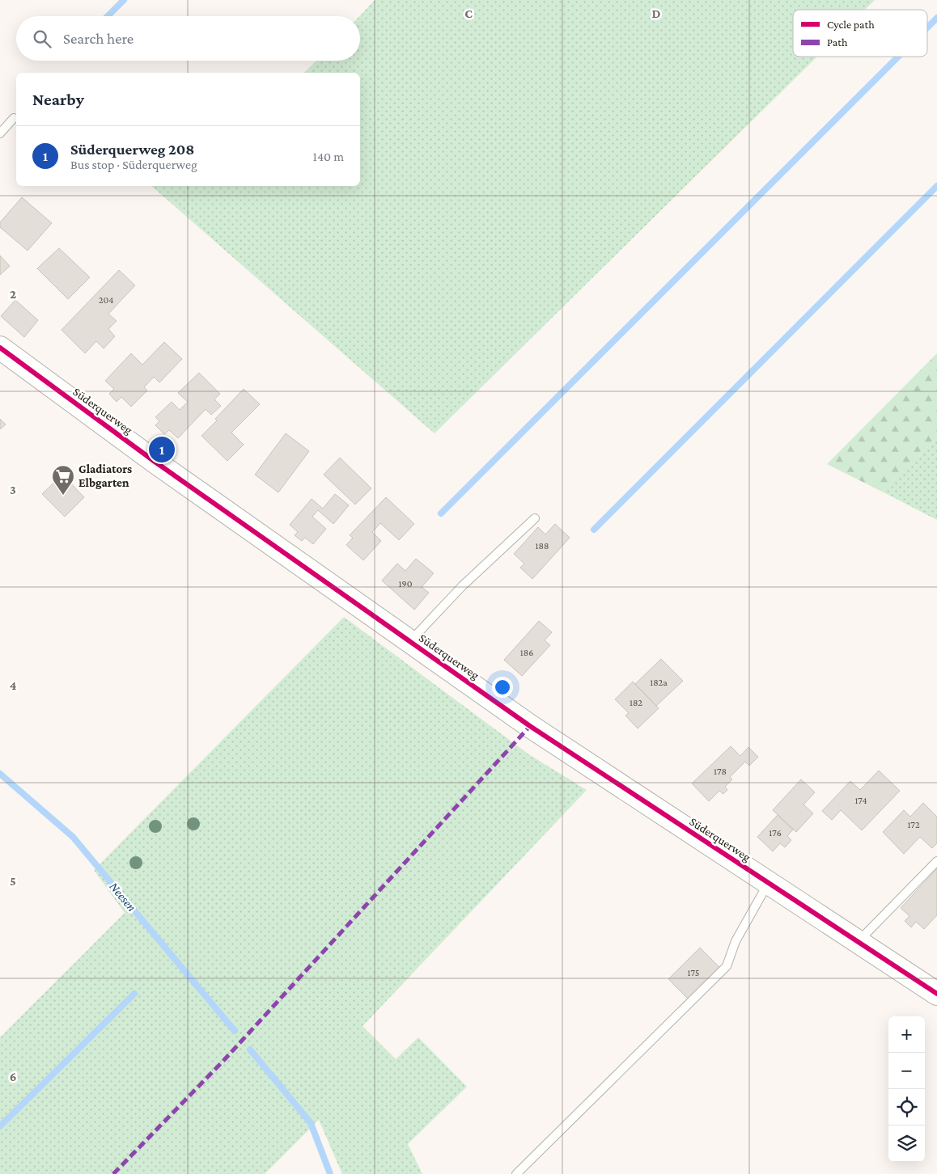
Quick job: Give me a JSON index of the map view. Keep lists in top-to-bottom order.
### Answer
{
  "streets": {
    "street": ["Süderquerweg"]
  },
  "water": ["Neesen"],
  "places": {
    "supermarket": ["Gladiators Elbgarten"]
  },
  "house_numbers": [
    "204",
    "188",
    "190",
    "186",
    "182a",
    "182",
    "178",
    "174",
    "172",
    "176",
    "175"
  ],
  "legend": ["Cycle path", "Path"],
  "page": {
    "search": "Search here",
    "heading": "Nearby",
    "list": [
      {
        "mark": "1",
        "name": "Süderquerweg 208",
        "note": "Bus stop · Süderquerweg",
        "value": "140 m"
      }
    ],
    "pins": "1",
    "map_buttons": ["+", "−"]
  },
  "grid": {
    "columns": ["C", "D"],
    "rows": [
      "2",
      "3",
      "4",
      "5",
      "6"
    ]
  }
}
